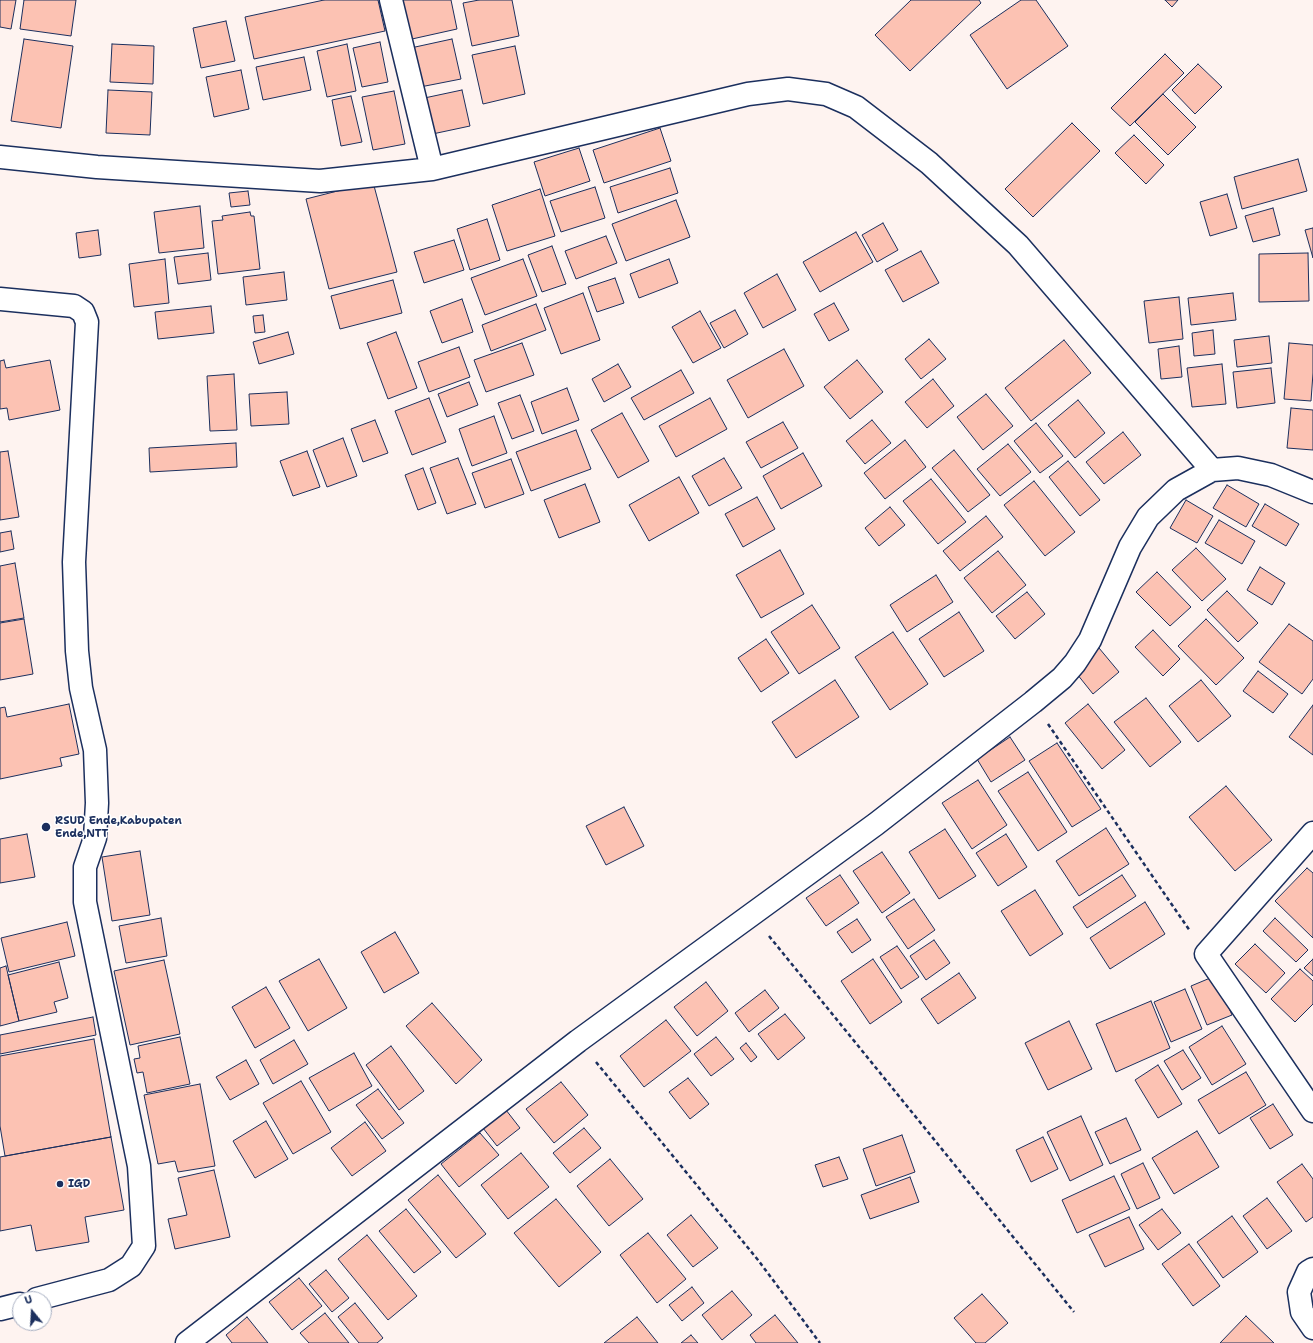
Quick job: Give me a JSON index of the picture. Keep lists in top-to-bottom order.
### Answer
{
  "places": ["RSUD Ende,Kabupaten Ende,NTT", "IGD"],
  "north": "top"
}
